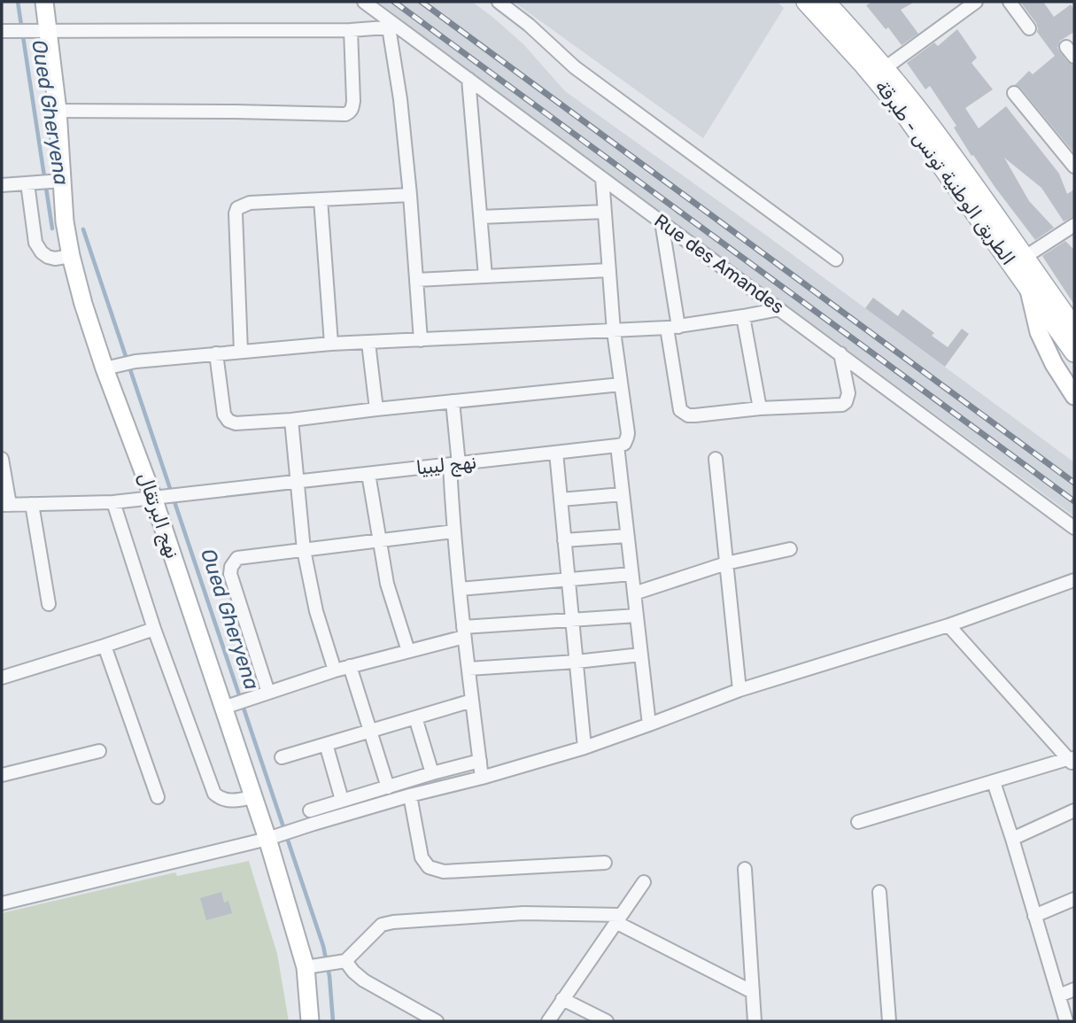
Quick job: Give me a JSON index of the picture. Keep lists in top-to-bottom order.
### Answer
{
  "streets": {
    "main road": ["الطريق الوطنية تونس - طبرقة"],
    "street": ["Rue des Amandes", "نهج ليبيا", "نهج البرتقال"]
  },
  "crossings": [
    ["نهج ليبيا", "نهج البرتقال"]
  ],
  "water": ["Oued Gheryena"]
}
